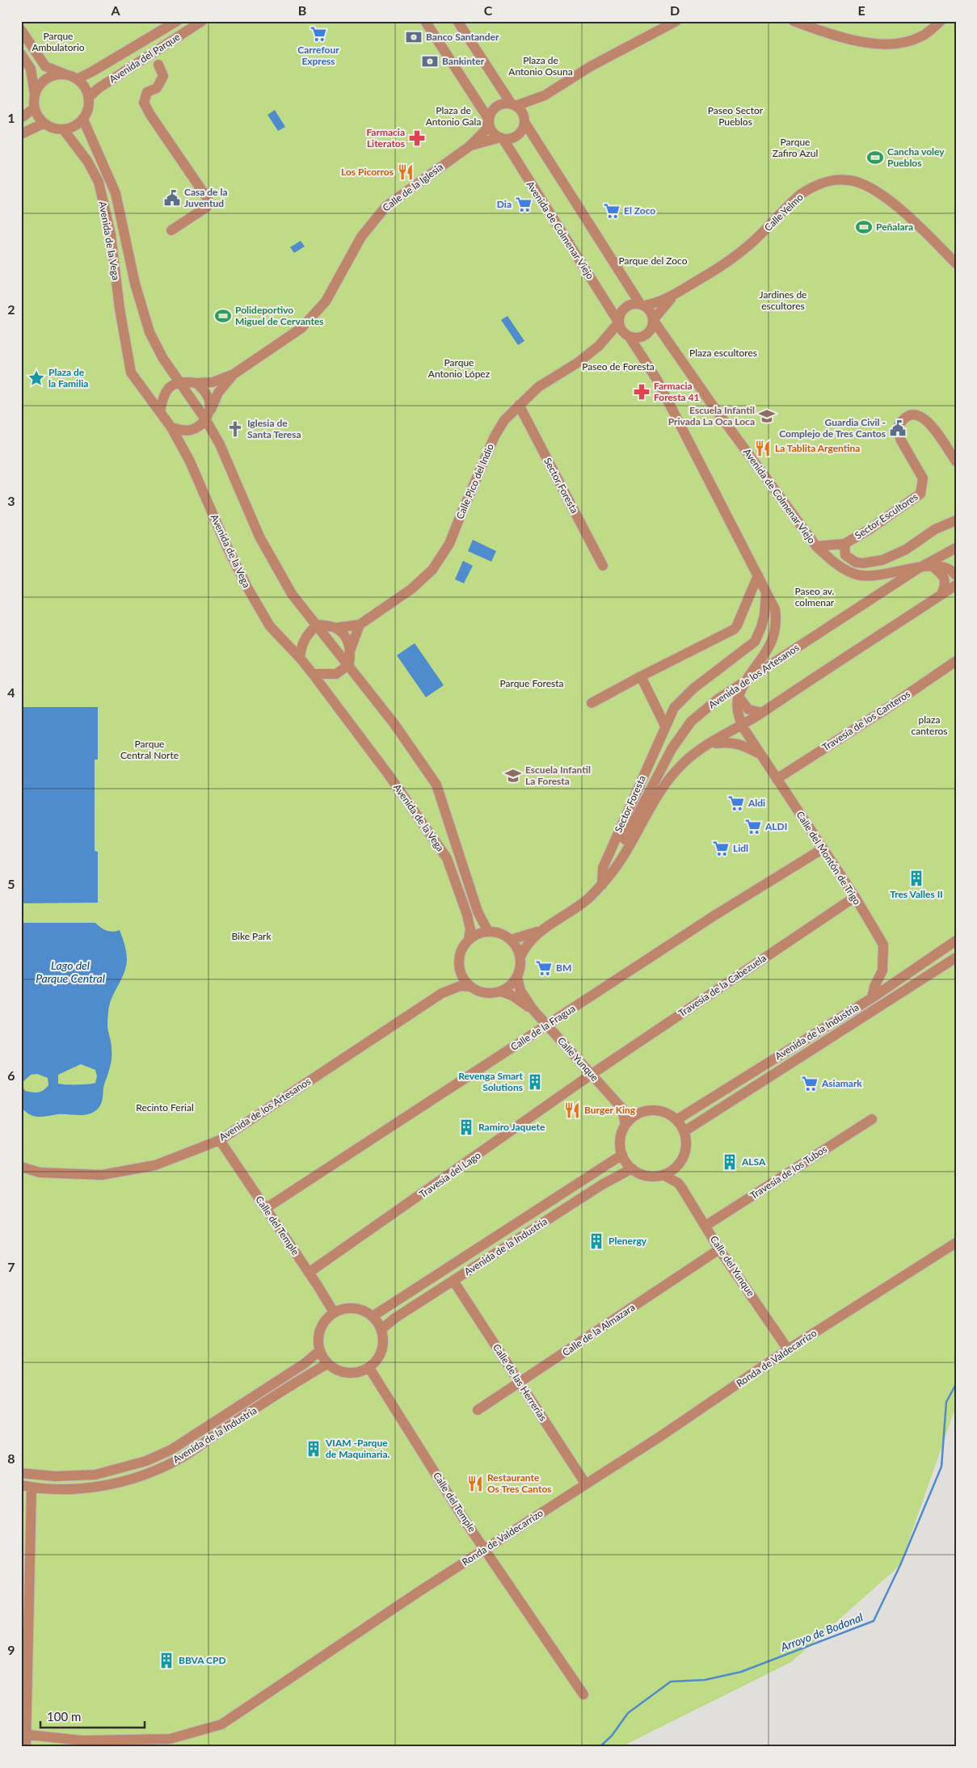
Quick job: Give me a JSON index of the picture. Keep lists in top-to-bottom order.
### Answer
{
  "streets": {
    "street": [
      "Avenida del Parque",
      "Calle de la Iglesia",
      "Calle Yelmo",
      "Avenida de Colmenar Viejo",
      "Avenida de la Vega",
      "Calle Pico del Indio",
      "Sector Foresta",
      "Sector Escultores",
      "Avenida de los Artesanos",
      "Travesía de los Canteros",
      "Calle del Montón de Trigo",
      "Travesía de la Cabezuela",
      "Calle de la Fragua",
      "Avenida de la Industria",
      "Calle Yunque",
      "Travesía de los Tubos",
      "Travesía del Lago",
      "Calle del Temple",
      "Calle del Yunque",
      "Calle de la Almazara",
      "Ronda de Valdecarrizo",
      "Calle de las Herrerías"
    ]
  },
  "crossings": [
    ["Avenida del Parque", "Avenida de la Vega"],
    ["Calle de la Iglesia", "Avenida de Colmenar Viejo"],
    ["Calle de la Iglesia", "Avenida de la Vega"],
    ["Avenida de Colmenar Viejo", "Calle Pico del Indio"],
    ["Avenida de Colmenar Viejo", "Sector Escultores"],
    ["Avenida de Colmenar Viejo", "Avenida de los Artesanos"],
    ["Avenida de la Vega", "Calle Pico del Indio"],
    ["Avenida de la Vega", "Avenida de los Artesanos"],
    ["Avenida de la Vega", "Calle Yunque"],
    ["Calle Pico del Indio", "Sector Foresta"],
    ["Sector Foresta", "Avenida de los Artesanos"],
    ["Avenida de los Artesanos", "Calle del Montón de Trigo"],
    ["Avenida de los Artesanos", "Calle Yunque"],
    ["Avenida de los Artesanos", "Calle del Temple"],
    ["Travesía de los Canteros", "Calle del Montón de Trigo"],
    ["Calle del Montón de Trigo", "Travesía de la Cabezuela"],
    ["Calle del Montón de Trigo", "Calle de la Fragua"],
    ["Calle del Montón de Trigo", "Avenida de la Industria"],
    ["Travesía de la Cabezuela", "Calle Yunque"],
    ["Travesía de la Cabezuela", "Travesía del Lago"],
    ["Calle de la Fragua", "Calle Yunque"],
    ["Calle de la Fragua", "Calle del Temple"],
    ["Avenida de la Industria", "Calle Yunque"],
    ["Avenida de la Industria", "Calle del Temple"],
    ["Avenida de la Industria", "Calle del Yunque"],
    ["Avenida de la Industria", "Calle de las Herrerías"],
    ["Calle Yunque", "Travesía del Lago"],
    ["Calle Yunque", "Calle del Yunque"],
    ["Travesía de los Tubos", "Calle del Yunque"],
    ["Travesía del Lago", "Calle del Temple"],
    ["Calle del Temple", "Ronda de Valdecarrizo"],
    ["Calle del Yunque", "Calle de la Almazara"],
    ["Calle del Yunque", "Ronda de Valdecarrizo"],
    ["Calle de la Almazara", "Calle de las Herrerías"],
    ["Ronda de Valdecarrizo", "Calle de las Herrerías"]
  ],
  "water": ["Lago del Parque Central", "Arroyo de Bodonal"],
  "parks": [
    "Parque Ambulatorio",
    "Plaza de Antonio Osuna",
    "Plaza de Antonio Gala",
    "Paseo Sector Pueblos",
    "Parque Zafiro Azul",
    "Parque del Zoco",
    "Jardines de escultores",
    "Plaza escultores",
    "Parque Antonio López",
    "Paseo de Foresta",
    "Paseo av. colmenar",
    "Parque Foresta",
    "plaza canteros",
    "Parque Central Norte",
    "Bike Park",
    "Recinto Ferial"
  ],
  "places": {
    "supermarket": [
      "Carrefour Express",
      "Dia",
      "El Zoco",
      "Aldi",
      "ALDI",
      "Lidl",
      "BM",
      "Asiamark"
    ],
    "bank": ["Banco Santander", "Bankinter"],
    "pharmacy": ["Farmacia Literatos", "Farmacia Foresta 41"],
    "sports": ["Cancha voley Pueblos", "Peñalara", "Polideportivo Miguel de Cervantes"],
    "restaurant": [
      "Los Picorros",
      "La Tablita Argentina",
      "Burger King",
      "Restaurante Os Tres Cantos"
    ],
    "public building": ["Casa de la Juventud", "Guardia Civil - Complejo de Tres Cantos"],
    "place": ["Plaza de la Familia"],
    "school or university": ["Escuela Infantil Privada La Oca Loca", "Escuela Infantil La Foresta"],
    "church": ["Iglesia de Santa Teresa"],
    "building": [
      "Tres Valles II",
      "Revenga Smart Solutions",
      "Ramiro Jaquete",
      "ALSA",
      "Plenergy",
      "VIAM -Parque de Maquinaria.",
      "BBVA CPD"
    ]
  },
  "scale_bar": "100 m",
  "grid": {
    "columns": [
      "A",
      "B",
      "C",
      "D",
      "E"
    ],
    "rows": [
      "1",
      "2",
      "3",
      "4",
      "5",
      "6",
      "7",
      "8",
      "9"
    ]
  }
}
